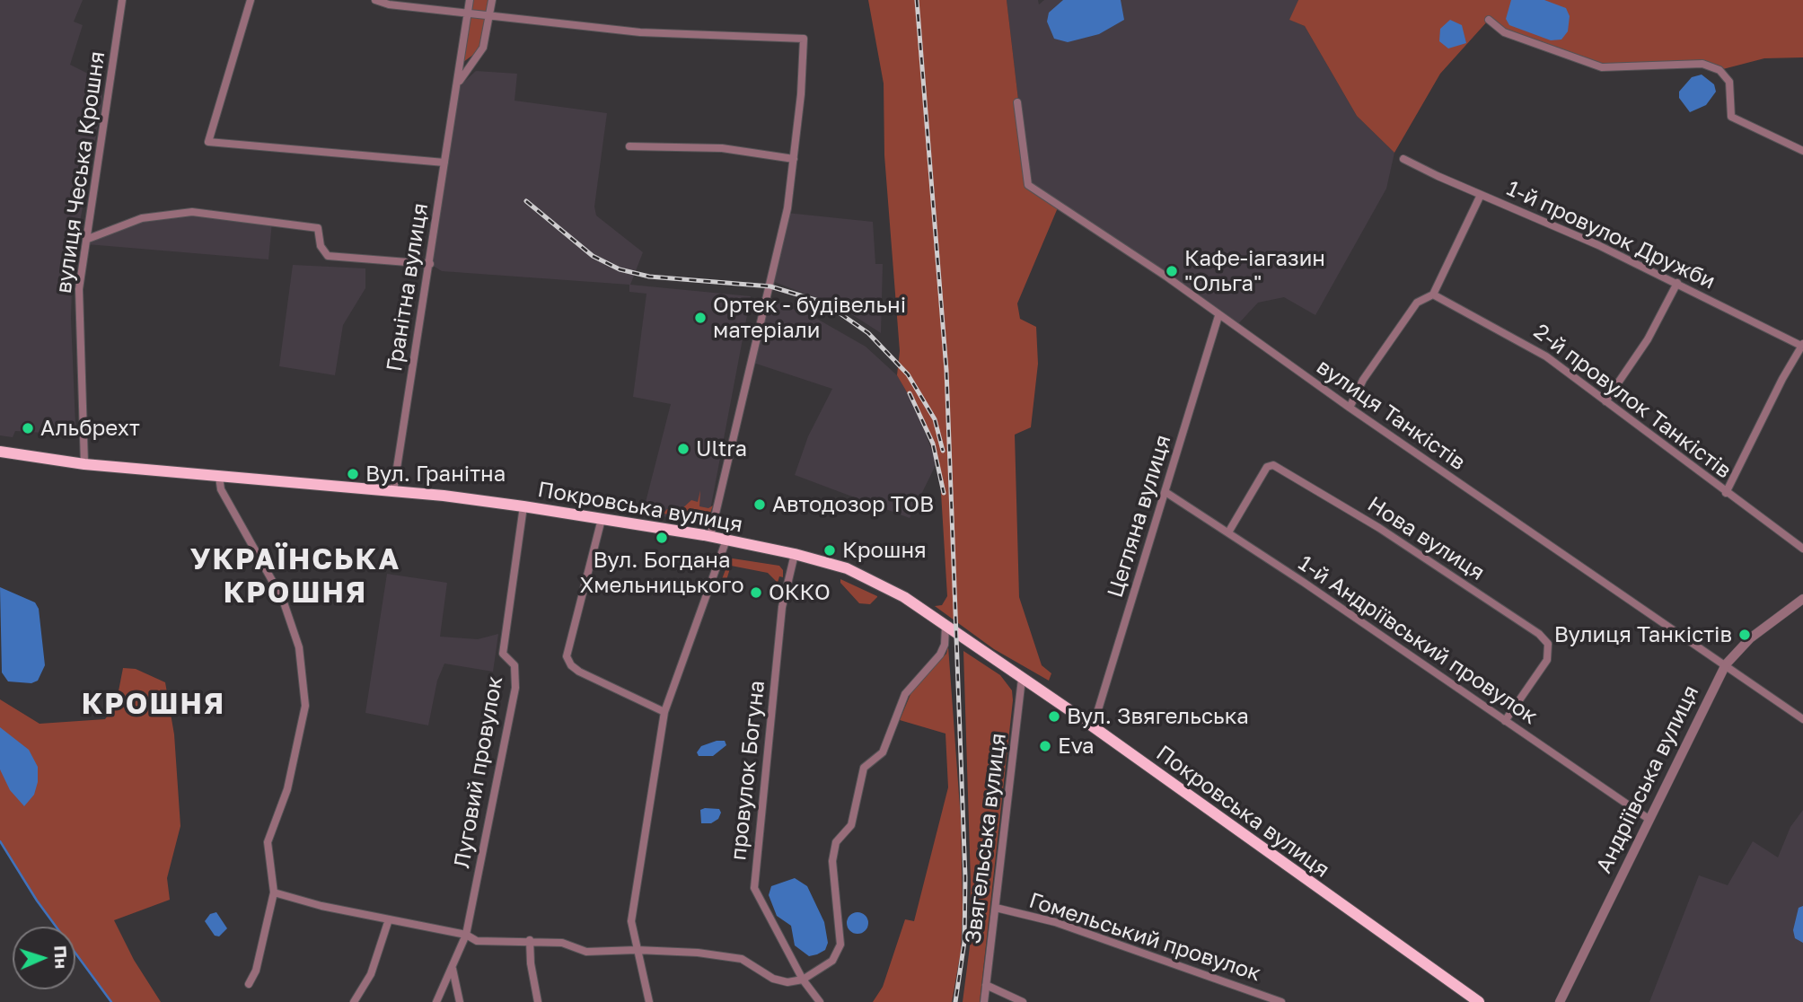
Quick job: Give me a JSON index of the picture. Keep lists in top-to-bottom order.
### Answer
{
  "streets": {
    "highway": ["Покровська вулиця"],
    "street": [
      "вулиця Чеська Крошня",
      "1-й провулок Дружби",
      "Гранітна вулиця",
      "2-й провулок Танкістів",
      "вулиця Танкістів",
      "Цегляна вулиця",
      "Нова вулиця",
      "1-й Андріївський провулок",
      "провулок Богуна",
      "Луговий провулок",
      "Андріївська вулиця",
      "Звягельська вулиця",
      "Гомельський провулок"
    ]
  },
  "crossings": [
    ["вулиця Чеська Крошня", "Покровська вулиця"],
    ["Гранітна вулиця", "Покровська вулиця"],
    ["вулиця Танкістів", "Цегляна вулиця"],
    ["вулиця Танкістів", "Андріївська вулиця"],
    ["Покровська вулиця", "Цегляна вулиця"],
    ["Покровська вулиця", "провулок Богуна"],
    ["Покровська вулиця", "Луговий провулок"],
    ["Покровська вулиця", "Звягельська вулиця"],
    ["Цегляна вулиця", "1-й Андріївський провулок"],
    ["Нова вулиця", "1-й Андріївський провулок"],
    ["1-й Андріївський провулок", "Андріївська вулиця"],
    ["Звягельська вулиця", "Гомельський провулок"]
  ],
  "districts": ["УКРАЇНСЬКА КРОШНЯ", "КРОШНЯ"],
  "places": [
    "Кафе-іагазин \"Ольга\"",
    "Ортек - будівельні матеріали",
    "Альбрехт",
    "Ultra",
    "Вул. Гранітна",
    "Автодозор ТОВ",
    "Вул. Богдана Хмельницького",
    "Крошня",
    "ОККО",
    "Вулиця Танкістів",
    "Вул. Звягельська",
    "Eva"
  ],
  "north": "right"
}
